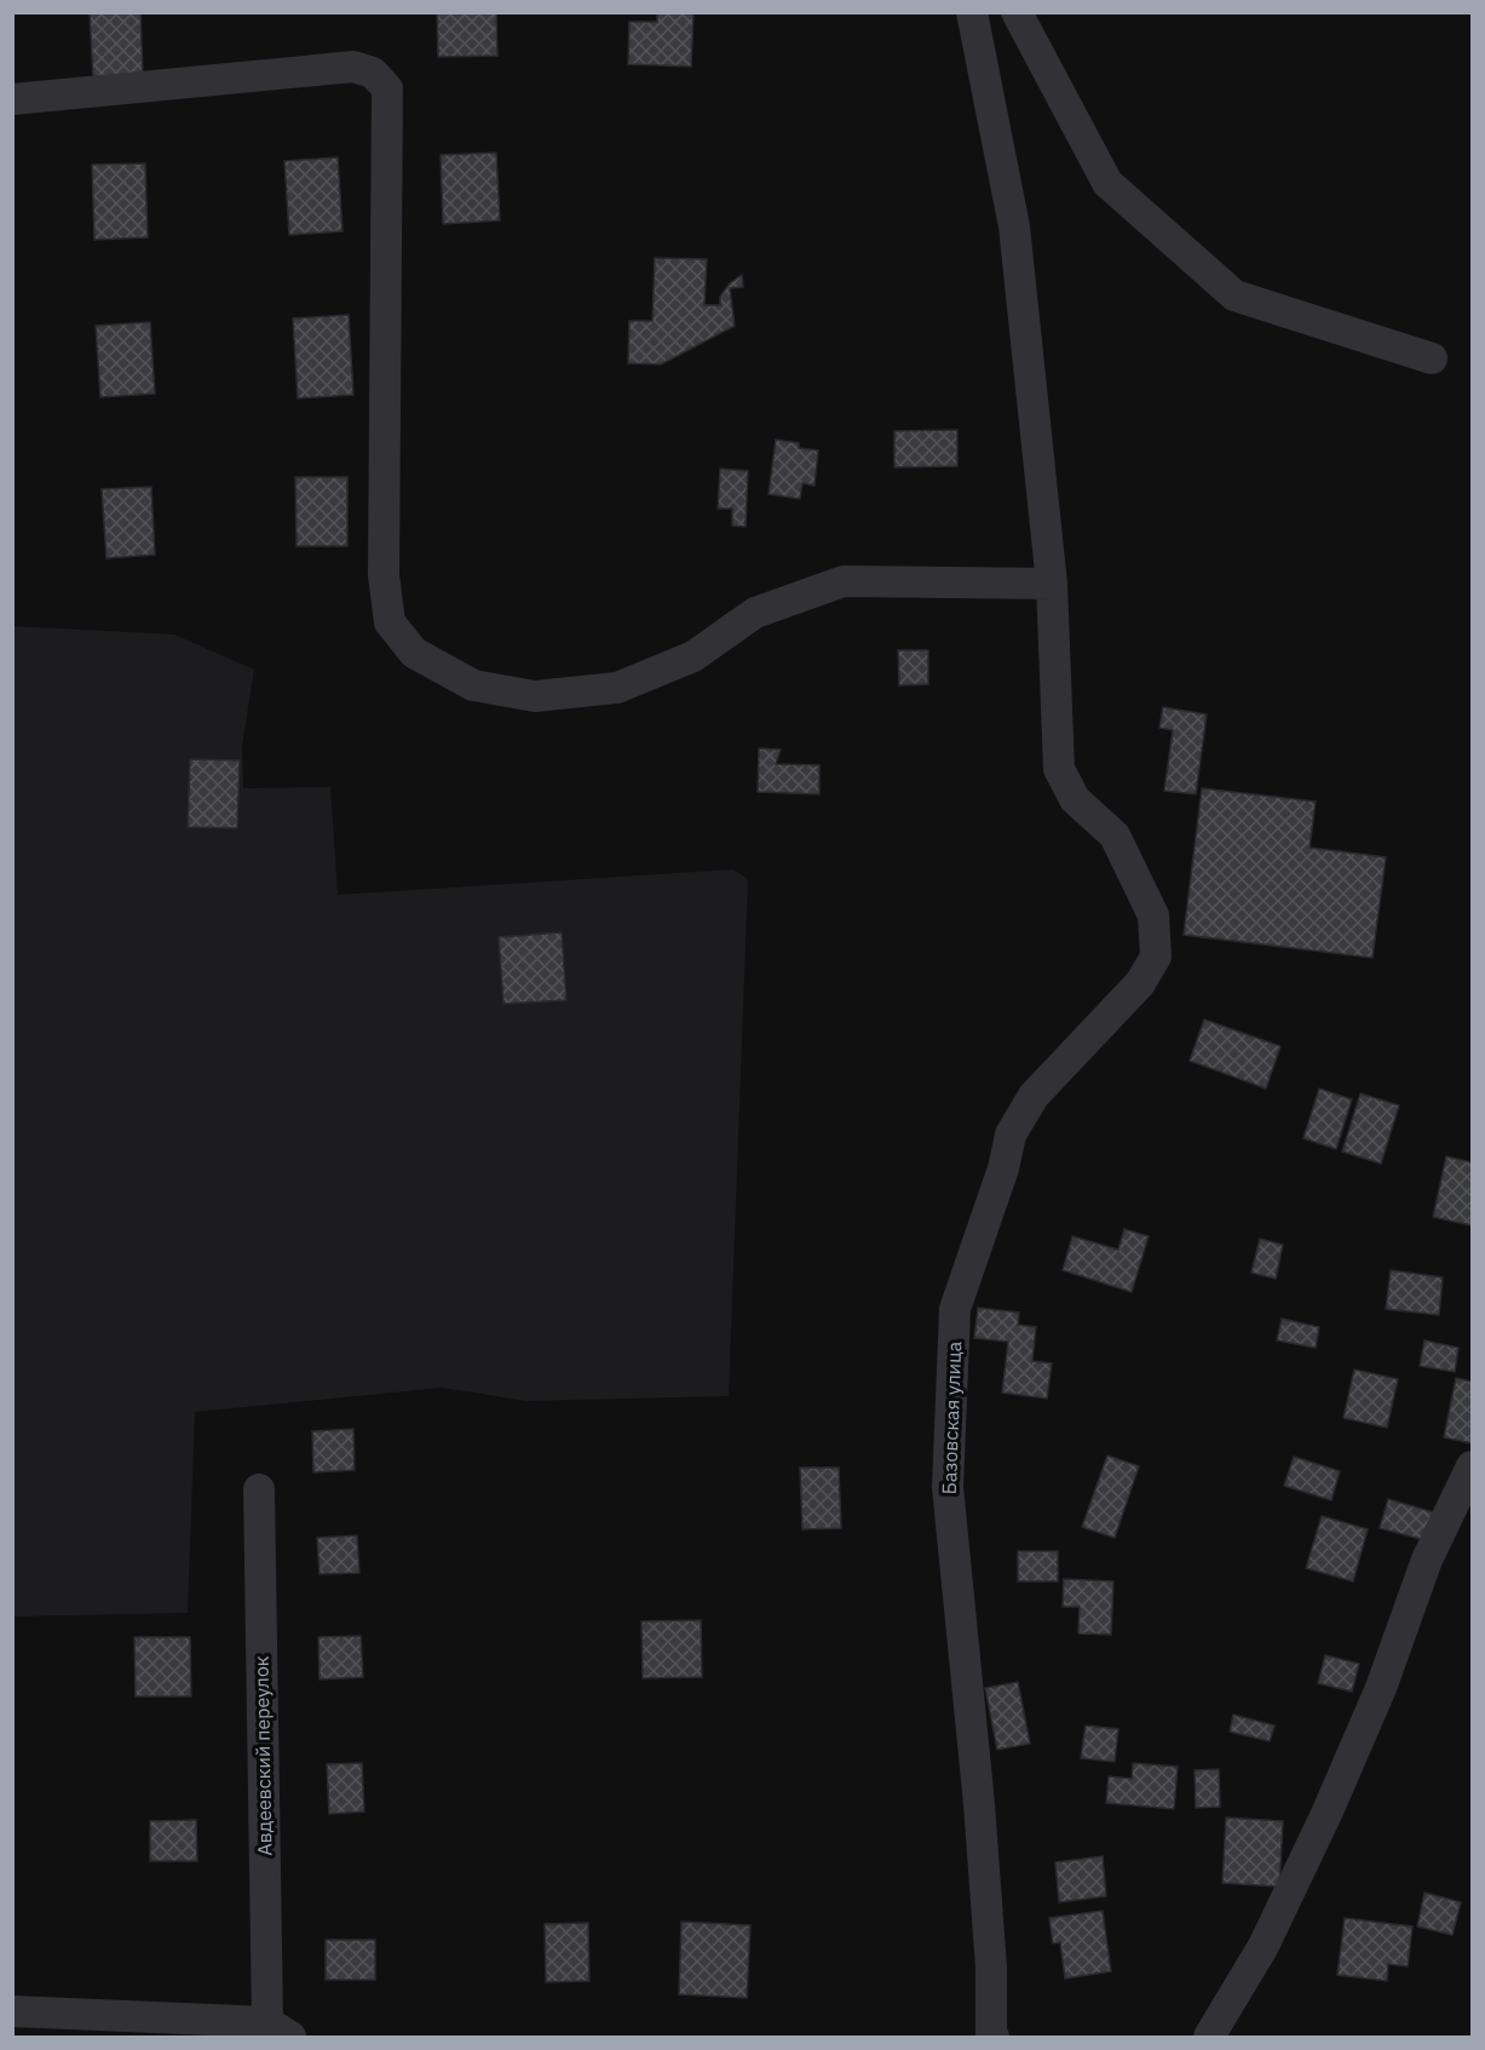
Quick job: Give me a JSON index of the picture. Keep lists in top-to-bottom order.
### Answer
{
  "streets": {
    "street": ["Базовская улица", "Авдеевский переулок"]
  }
}
